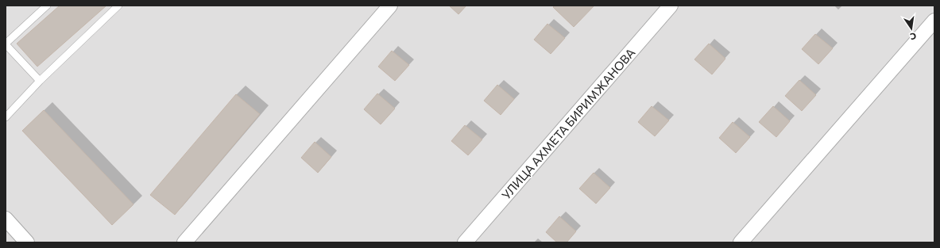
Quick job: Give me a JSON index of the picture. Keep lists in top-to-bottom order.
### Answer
{
  "streets": {
    "street": ["УЛИЦА АХМЕТА БИРИМЖАНОВА"]
  },
  "north": "bottom"
}
